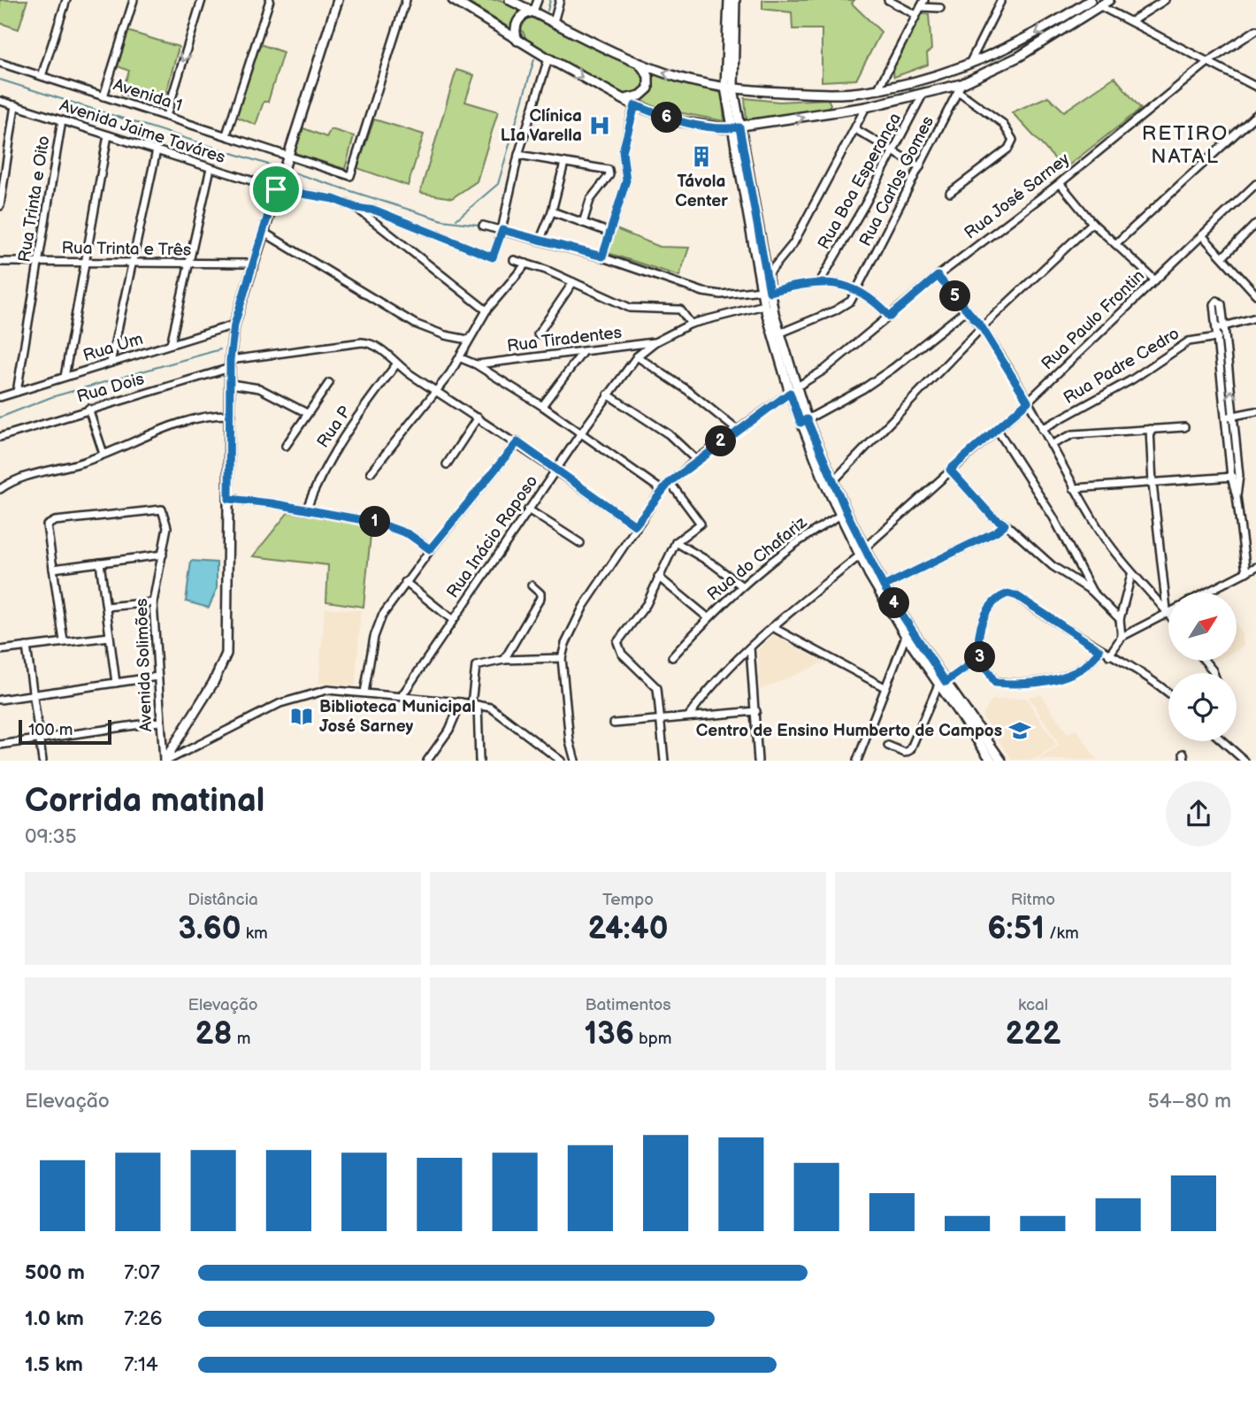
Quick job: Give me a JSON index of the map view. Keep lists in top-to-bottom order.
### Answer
{
  "streets": {
    "street": [
      "Avenida 1",
      "Avenida Jaime Taváres",
      "Rua Boa Esperança",
      "Rua Carlos Gomes",
      "Rua José Sarney",
      "Rua Trinta e Oito",
      "Rua Trinta e Três",
      "Rua Paulo Frontin",
      "Rua Tiradentes",
      "Rua Um",
      "Rua Padre Cedro",
      "Rua Dois",
      "Rua P",
      "Rua Inácio Raposo",
      "Rua do Chafariz",
      "Avenida Solimões"
    ]
  },
  "crossings": [
    ["Avenida Jaime Taváres", "Rua Trinta e Oito"],
    ["Rua José Sarney", "Rua Dois"],
    ["Rua Trinta e Oito", "Rua Trinta e Três"],
    ["Rua Trinta e Oito", "Rua Um"],
    ["Rua Tiradentes", "Rua Inácio Raposo"],
    ["Rua Dois", "Rua P"],
    ["Rua Dois", "Rua Inácio Raposo"]
  ],
  "districts": ["RETIRO NATAL"],
  "places": {
    "hospital": ["Clínica LIa Varella"],
    "building": ["Távola Center"],
    "library": ["Biblioteca Municipal José Sarney"],
    "school or university": ["Centro de Ensino Humberto de Campos"]
  },
  "scale_bar": "100 m",
  "north": "top right",
  "page": {
    "pins": [
      "6",
      "5",
      "2",
      "1",
      "4",
      "3"
    ],
    "scale": "100 m",
    "heading": ["Corrida matinal", "09:35"],
    "stats": [
      ["Distância", "3.60 km"],
      ["Tempo", "24:40"],
      ["Ritmo", "6:51 /km"],
      ["Elevação", "28 m"],
      ["Batimentos", "136 bpm"],
      ["kcal", "222"]
    ],
    "chart": ["Elevação", "54–80 m"],
    "list": [
      {
        "name": "500 m",
        "note": "7:07"
      },
      {
        "name": "1.0 km",
        "note": "7:26"
      },
      {
        "name": "1.5 km",
        "note": "7:14"
      }
    ]
  }
}
